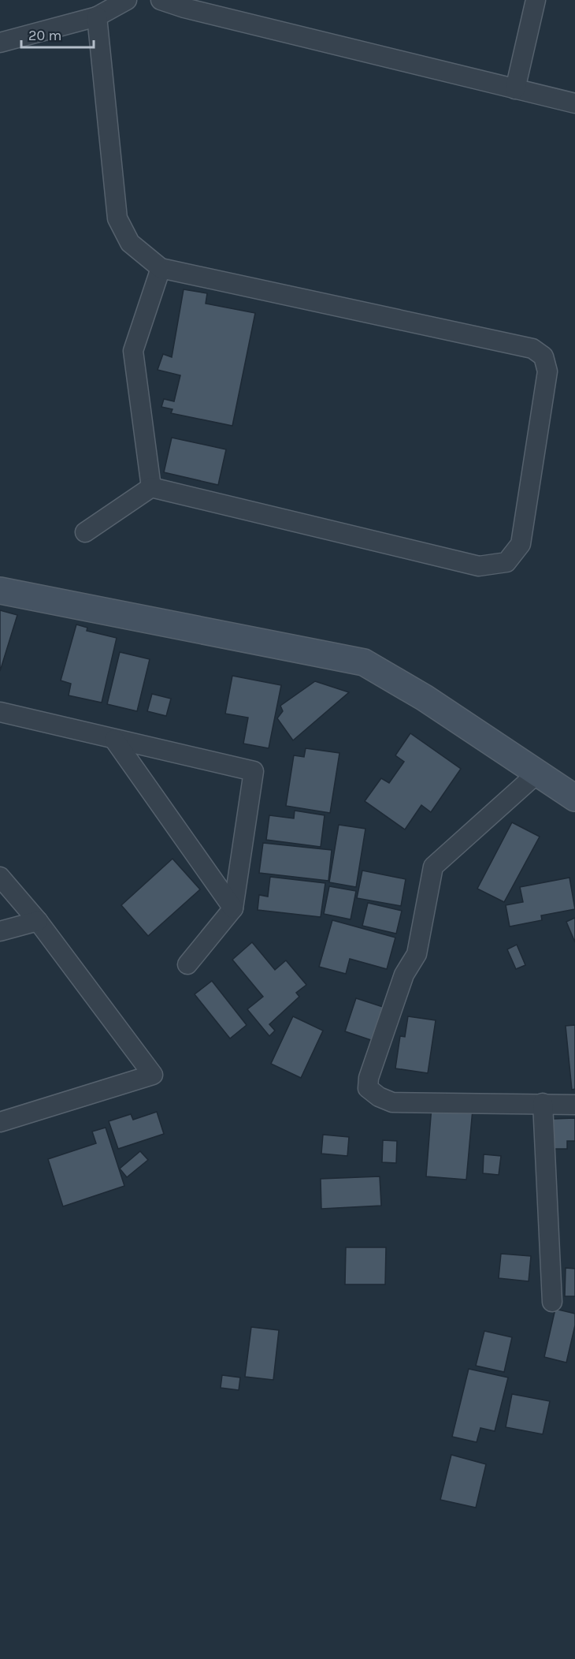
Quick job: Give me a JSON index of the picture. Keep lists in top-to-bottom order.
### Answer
{
  "scale_bar": "20 m"
}
